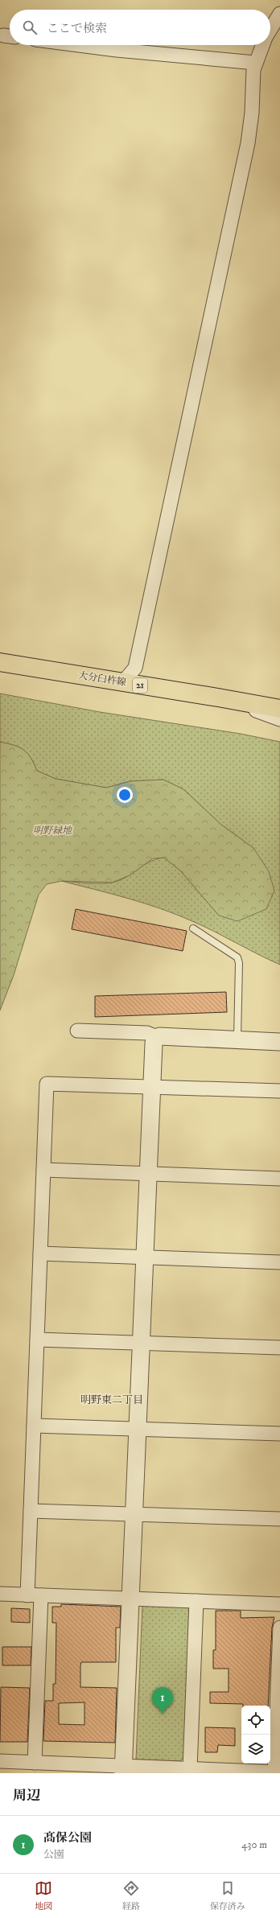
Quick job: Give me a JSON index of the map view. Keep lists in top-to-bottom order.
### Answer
{
  "streets": {
    "main road": ["大分臼杵線", "21"]
  },
  "districts": ["明野東二丁目"],
  "parks": ["明野緑地"],
  "page": {
    "search": "ここで検索",
    "pins": "1",
    "heading": "周辺",
    "list": [
      {
        "mark": "1",
        "name": "髙保公園",
        "note": "公園",
        "value": "430 m"
      }
    ],
    "nav": ["地図", "経路", "保存済み"]
  }
}
